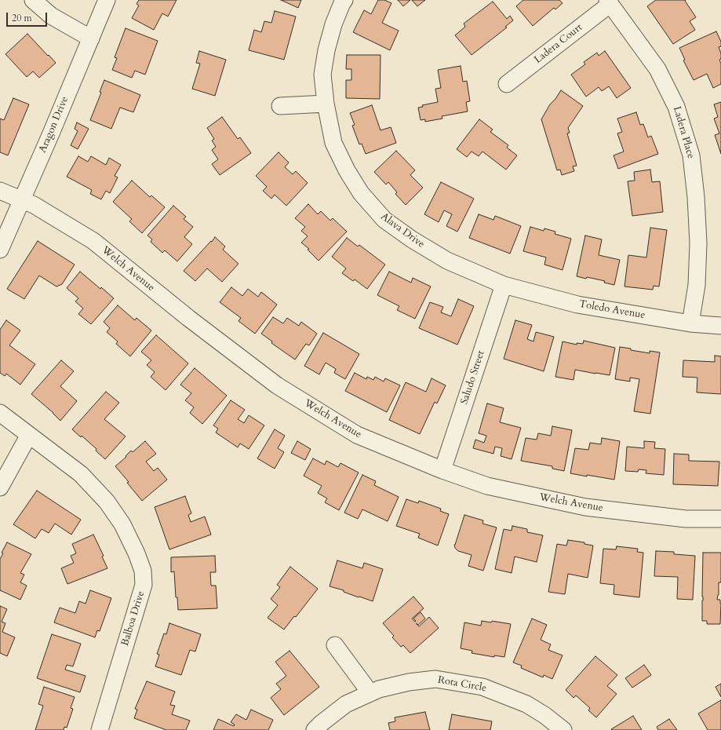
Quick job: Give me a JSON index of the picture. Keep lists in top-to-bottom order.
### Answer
{
  "streets": {
    "street": [
      "Ladera Court",
      "Aragon Drive",
      "Ladera Place",
      "Alava Drive",
      "Welch Avenue",
      "Toledo Avenue",
      "Saludo Street",
      "Balboa Drive",
      "Rota Circle"
    ]
  },
  "crossings": [
    ["Ladera Court", "Ladera Place"],
    ["Aragon Drive", "Welch Avenue"],
    ["Ladera Place", "Toledo Avenue"],
    ["Alava Drive", "Toledo Avenue"],
    ["Alava Drive", "Saludo Street"],
    ["Welch Avenue", "Saludo Street"],
    ["Toledo Avenue", "Saludo Street"]
  ],
  "scale_bar": "20 m"
}
